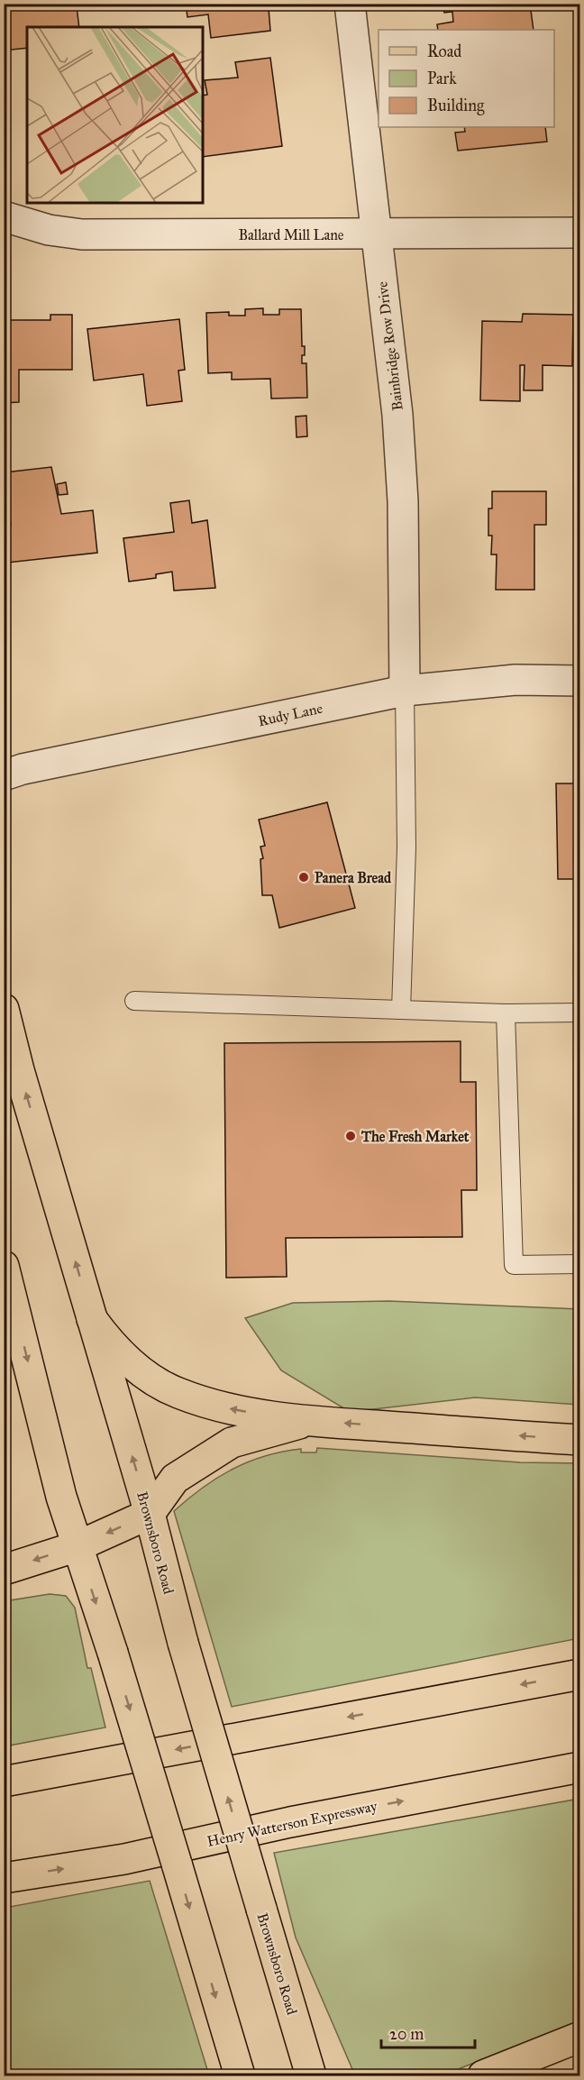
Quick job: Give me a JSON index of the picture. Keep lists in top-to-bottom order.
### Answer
{
  "streets": {
    "main road": ["Brownsboro Road", "Henry Watterson Expressway"],
    "street": ["Ballard Mill Lane", "Bainbridge Row Drive", "Rudy Lane"]
  },
  "crossings": [
    ["Ballard Mill Lane", "Bainbridge Row Drive"],
    ["Bainbridge Row Drive", "Rudy Lane"]
  ],
  "places": ["Panera Bread", "The Fresh Market"],
  "legend": ["Road", "Park", "Building"],
  "scale_bar": "20 m"
}
